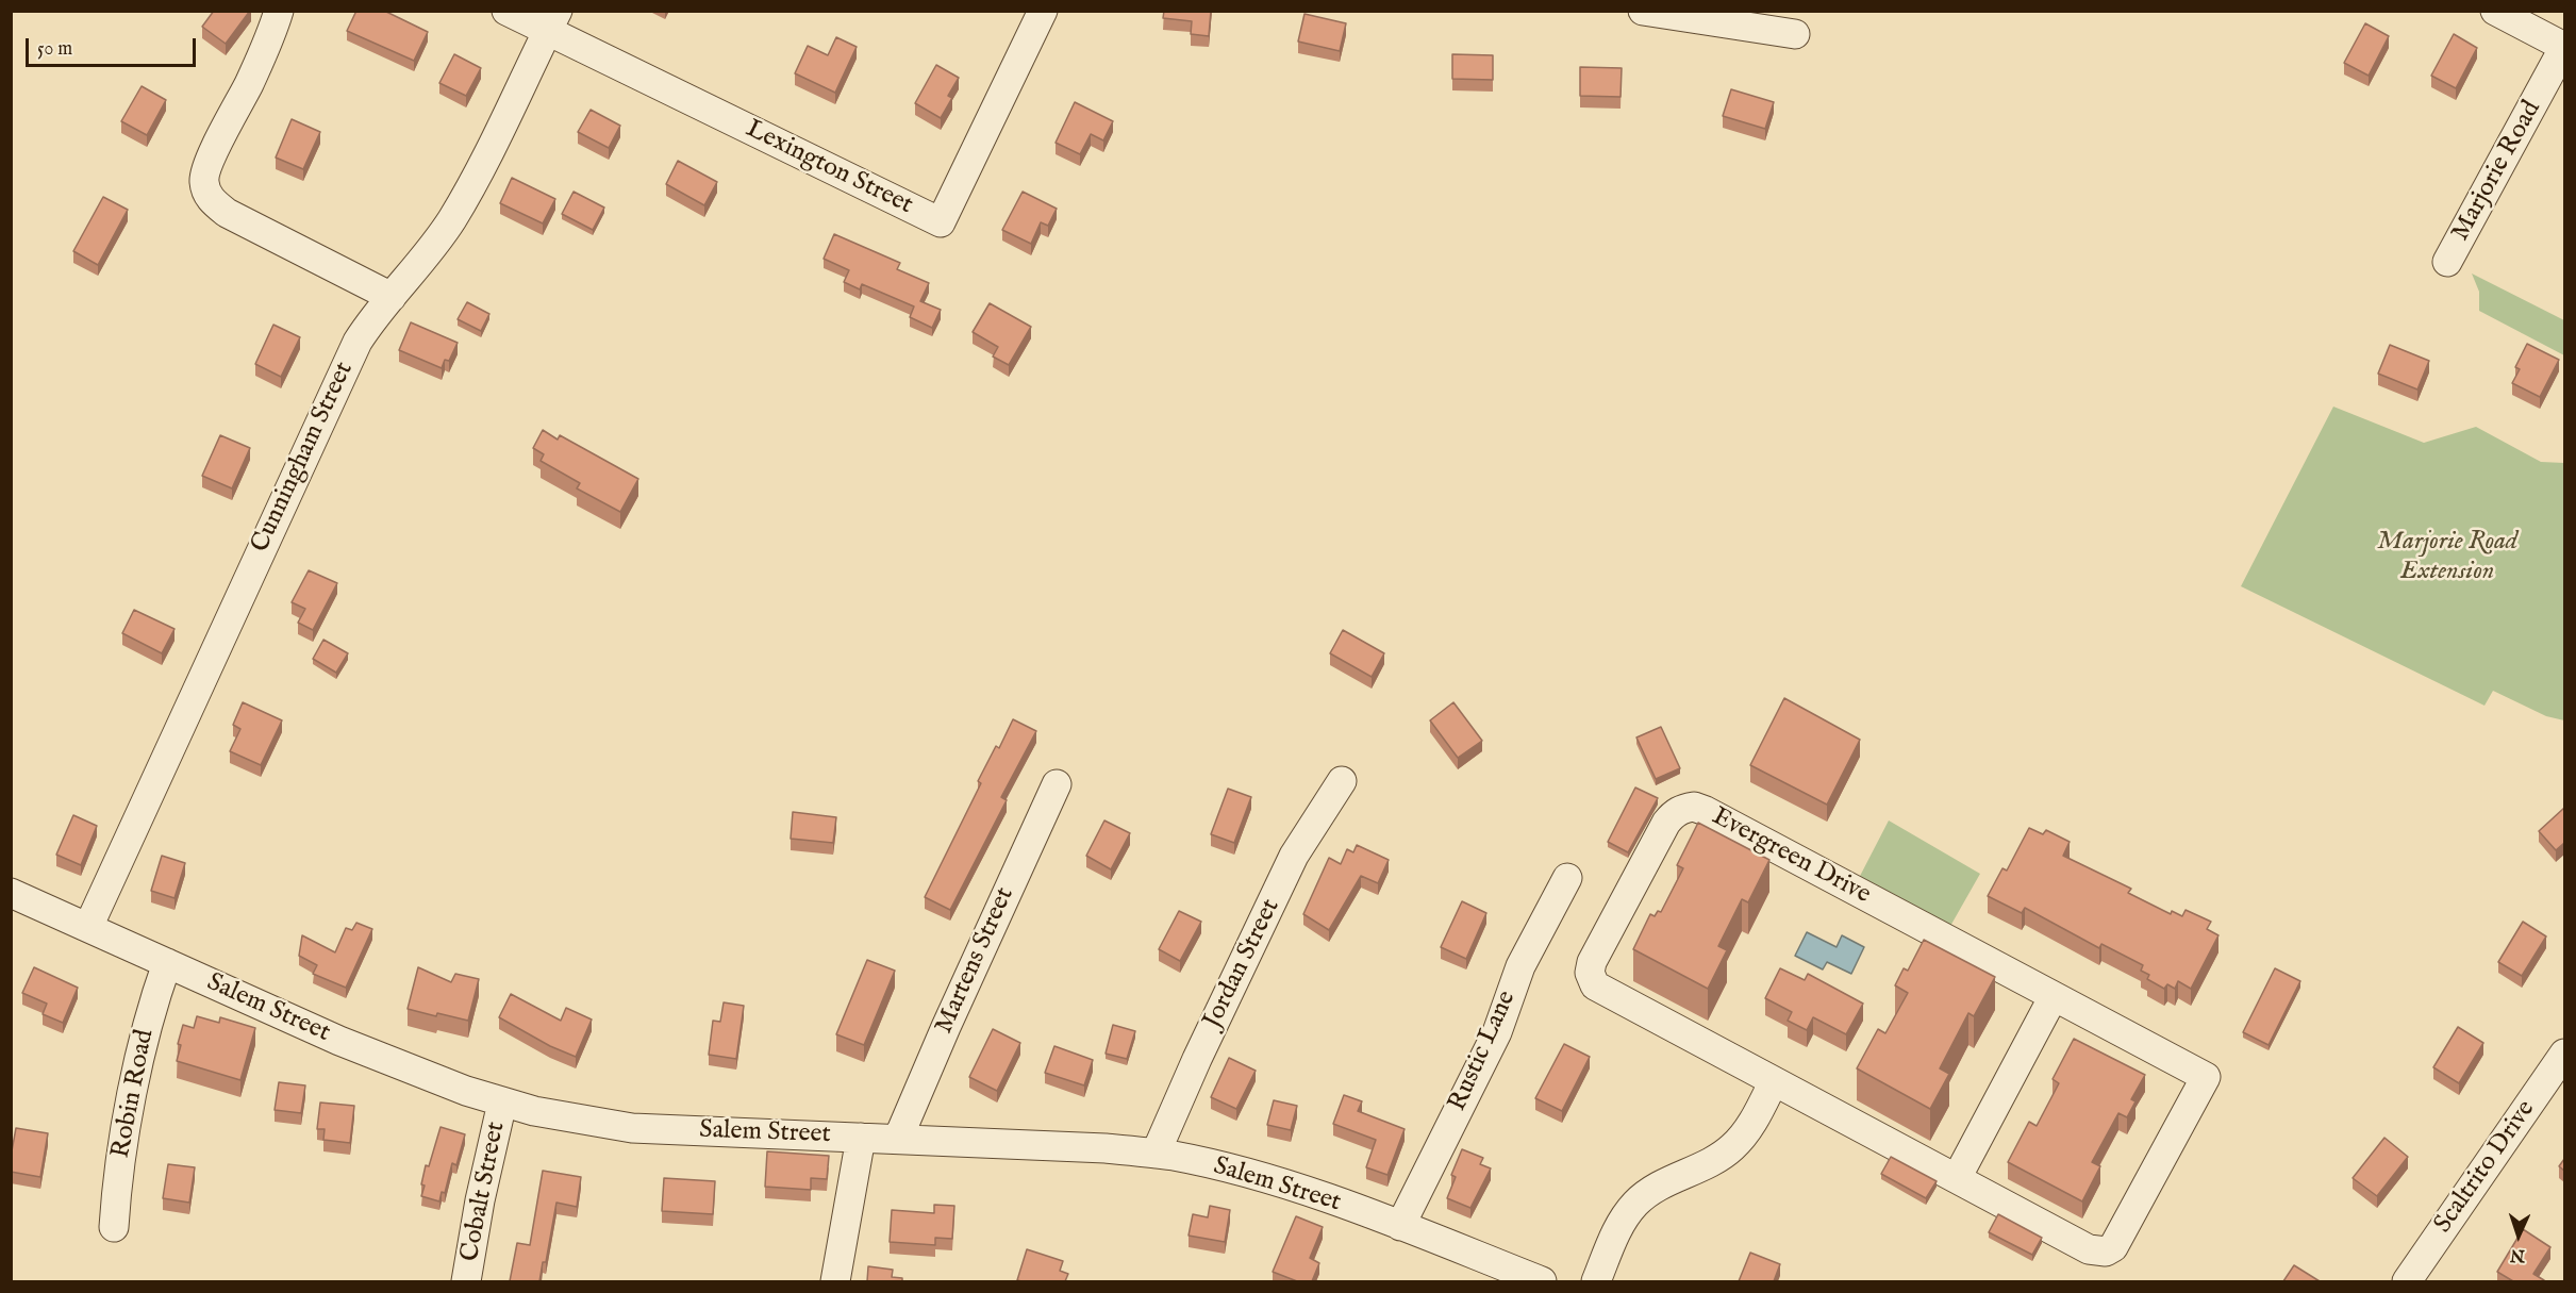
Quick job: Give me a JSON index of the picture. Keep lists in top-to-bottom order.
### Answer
{
  "streets": {
    "street": [
      "Lexington Street",
      "Marjorie Road",
      "Cunningham Street",
      "Evergreen Drive",
      "Martens Street",
      "Jordan Street",
      "Salem Street",
      "Rustic Lane",
      "Robin Road",
      "Scaltrito Drive",
      "Cobalt Street"
    ]
  },
  "crossings": [
    ["Lexington Street", "Cunningham Street"],
    ["Cunningham Street", "Salem Street"],
    ["Martens Street", "Salem Street"],
    ["Jordan Street", "Salem Street"],
    ["Salem Street", "Rustic Lane"],
    ["Salem Street", "Robin Road"],
    ["Salem Street", "Cobalt Street"]
  ],
  "parks": ["Marjorie Road Extension"],
  "scale_bar": "50 m",
  "north": "bottom"
}
